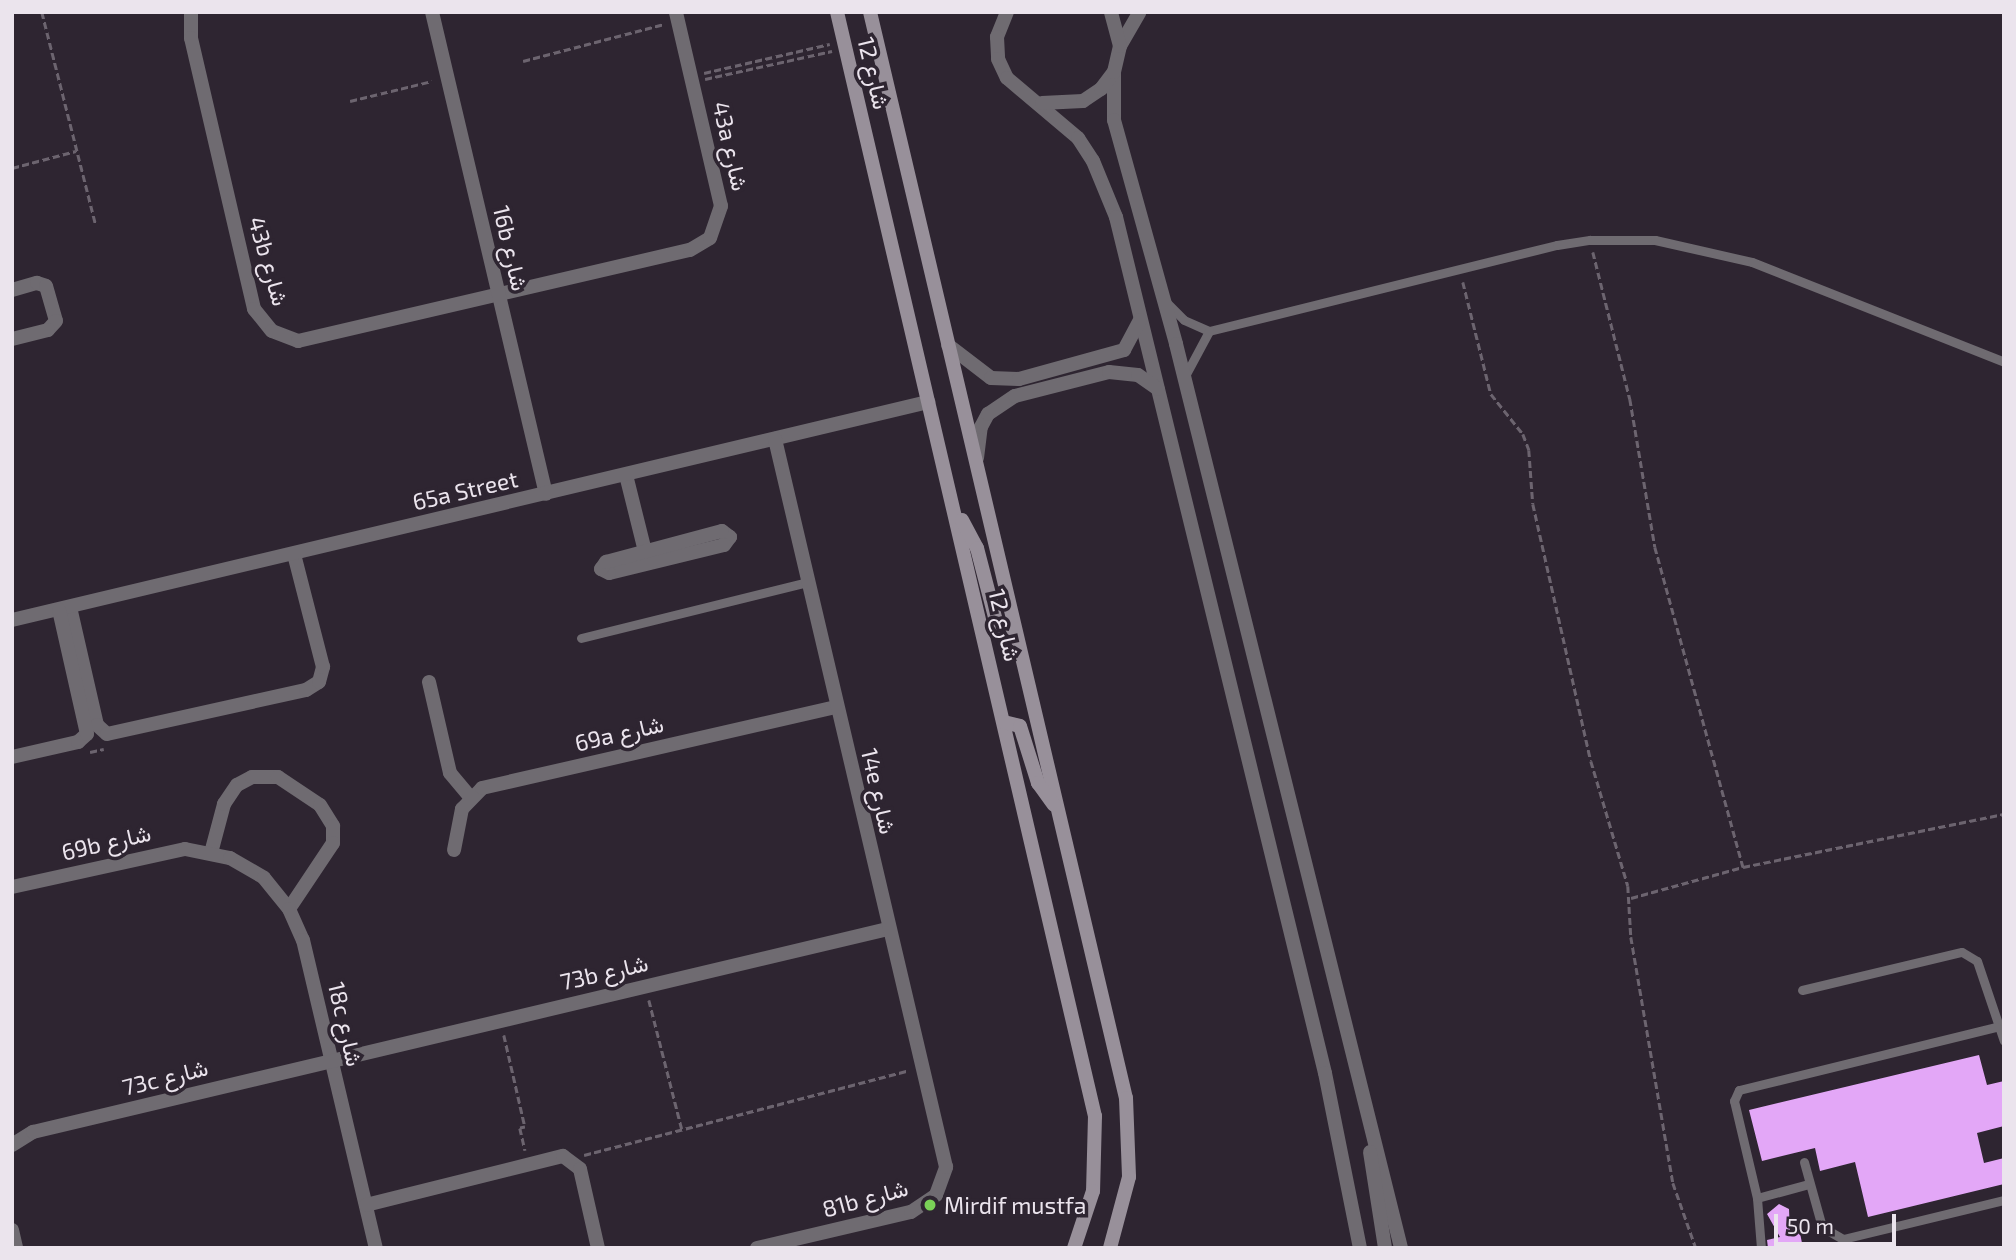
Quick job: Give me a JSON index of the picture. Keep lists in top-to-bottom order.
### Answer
{
  "streets": {
    "street": [
      "شارع 12",
      "43a شارع",
      "16b شارع",
      "43b شارع",
      "65a Street",
      "69a شارع",
      "14e شارع",
      "69b شارع",
      "73b شارع",
      "18c شارع",
      "73c شارع",
      "81b شارع"
    ]
  },
  "crossings": [
    ["شارع 12", "65a Street"],
    ["43a شارع", "16b شارع"],
    ["43a شارع", "43b شارع"],
    ["16b شارع", "43b شارع"],
    ["16b شارع", "65a Street"],
    ["65a Street", "14e شارع"],
    ["69a شارع", "14e شارع"],
    ["14e شارع", "73b شارع"],
    ["14e شارع", "81b شارع"],
    ["69b شارع", "18c شارع"],
    ["73b شارع", "18c شارع"],
    ["73b شارع", "73c شارع"],
    ["18c شارع", "73c شارع"]
  ],
  "places": ["Mirdif mustfa"],
  "scale_bar": "50 m"
}
